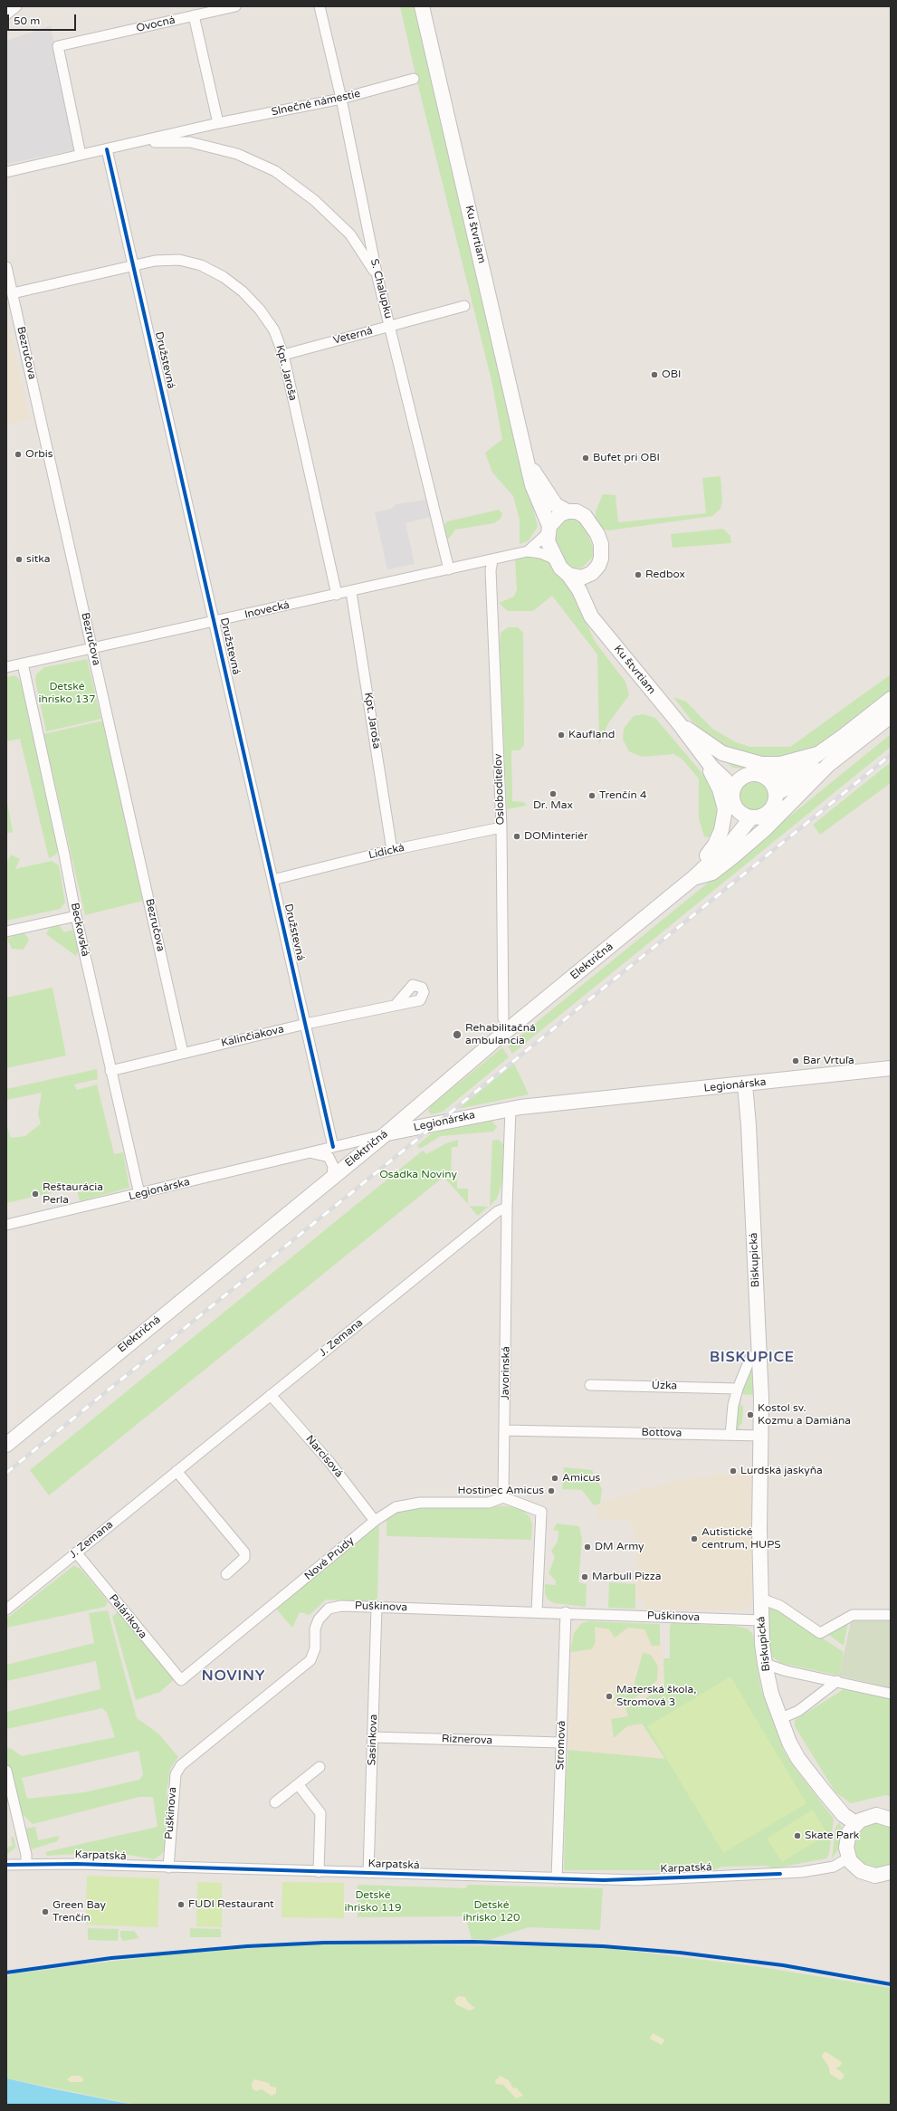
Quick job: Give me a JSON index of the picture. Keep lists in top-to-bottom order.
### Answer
{
  "streets": {
    "street": [
      "Ovocná",
      "Slnečné námestie",
      "Ku štvrtiam",
      "S. Chalupku",
      "Veterná",
      "Bezručova",
      "Družstevná",
      "Kpt. Jaroša",
      "Inovecká",
      "Osloboditeľov",
      "Lidická",
      "Beckovská",
      "Električná",
      "Kalinčiakova",
      "Legionárska",
      "Biskupická",
      "J. Zemana",
      "Javorinská",
      "Úzka",
      "Bottova",
      "Narcisová",
      "Nové Prúdy",
      "Puškinova",
      "Palárikova",
      "Sasinkova",
      "Riznerova",
      "Stromová",
      "Karpatská"
    ]
  },
  "crossings": [
    ["Slnečné námestie", "S. Chalupku"],
    ["Slnečné námestie", "Družstevná"],
    ["Ku štvrtiam", "Inovecká"],
    ["Ku štvrtiam", "Električná"],
    ["S. Chalupku", "Veterná"],
    ["S. Chalupku", "Inovecká"],
    ["Veterná", "Kpt. Jaroša"],
    ["Bezručova", "Kpt. Jaroša"],
    ["Bezručova", "Inovecká"],
    ["Bezručova", "Kalinčiakova"],
    ["Družstevná", "Kpt. Jaroša"],
    ["Družstevná", "Inovecká"],
    ["Družstevná", "Lidická"],
    ["Družstevná", "Kalinčiakova"],
    ["Družstevná", "Legionárska"],
    ["Kpt. Jaroša", "Inovecká"],
    ["Kpt. Jaroša", "Lidická"],
    ["Inovecká", "Osloboditeľov"],
    ["Inovecká", "Beckovská"],
    ["Osloboditeľov", "Lidická"],
    ["Beckovská", "Kalinčiakova"],
    ["Beckovská", "Legionárska"],
    ["Električná", "Legionárska"],
    ["Legionárska", "Biskupická"],
    ["Legionárska", "Javorinská"],
    ["Biskupická", "Puškinova"],
    ["J. Zemana", "Javorinská"],
    ["J. Zemana", "Narcisová"],
    ["J. Zemana", "Palárikova"],
    ["Javorinská", "Bottova"],
    ["Javorinská", "Nové Prúdy"],
    ["Narcisová", "Nové Prúdy"],
    ["Nové Prúdy", "Palárikova"],
    ["Puškinova", "Sasinkova"],
    ["Puškinova", "Stromová"],
    ["Puškinova", "Karpatská"],
    ["Sasinkova", "Riznerova"],
    ["Sasinkova", "Karpatská"],
    ["Riznerova", "Stromová"],
    ["Stromová", "Karpatská"]
  ],
  "districts": ["BISKUPICE", "NOVINY"],
  "parks": [
    "Detské ihrisko 137",
    "Osádka Noviny",
    "Detské ihrisko 119",
    "Detské ihrisko 120"
  ],
  "places": [
    "OBI",
    "Orbis",
    "Bufet pri OBI",
    "sitka",
    "Redbox",
    "Kaufland",
    "Dr. Max",
    "Trenčín 4",
    "DOMinteriér",
    "Rehabilitačná ambulancia",
    "Bar Vrtuľa",
    "Reštaurácia Perla",
    "Kostol sv. Kozmu a Damiána",
    "Lurdská jaskyňa",
    "Amicus",
    "Hostinec Amicus",
    "Autistické centrum, HUPS",
    "DM Army",
    "Marbull Pizza",
    "Materská škola, Stromová 3",
    "Skate Park",
    "FUDI Restaurant",
    "Green Bay Trenčín"
  ],
  "scale_bar": "50 m"
}
